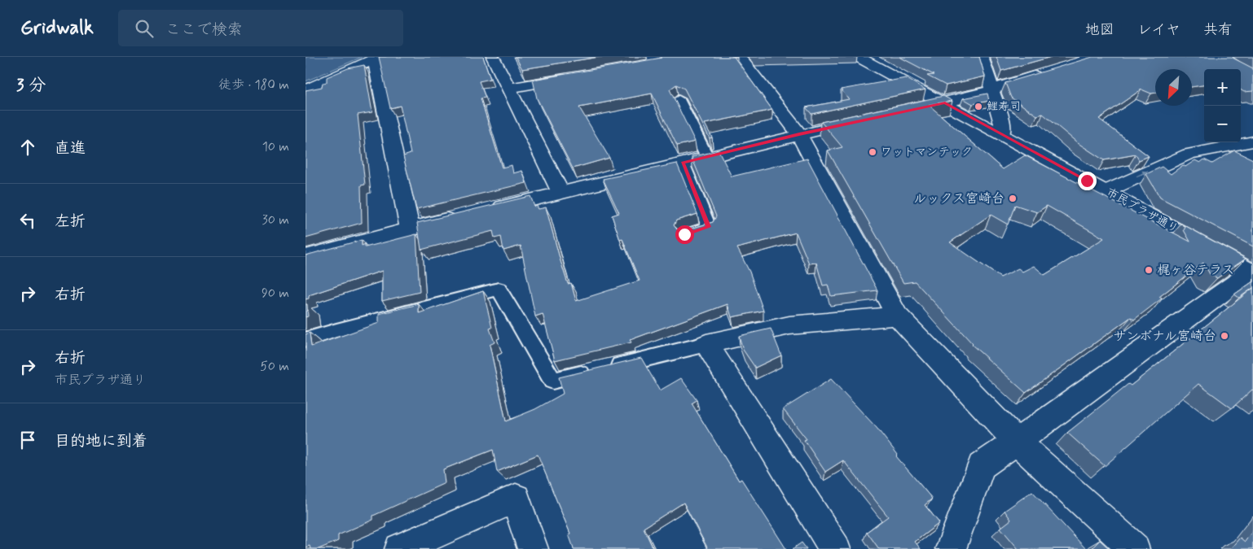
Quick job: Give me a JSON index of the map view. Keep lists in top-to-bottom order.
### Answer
{
  "streets": {
    "street": ["市民プラザ通り"]
  },
  "places": [
    "鯉寿司",
    "ワットマンテック",
    "ルックス宮崎台",
    "梶ヶ谷テラス",
    "サンボナル宮崎台"
  ],
  "north": "bottom left",
  "page": {
    "header": "Gridwalk",
    "search": "ここで検索",
    "nav": ["地図", "レイヤ", "共有"],
    "heading": ["3 分", "徒歩 · 180 m"],
    "map_buttons": ["+", "−"],
    "list": [
      ["直進", "10 m"],
      ["左折", "30 m"],
      ["右折", "90 m"],
      ["右折", "市民プラザ通り", "50 m"],
      "目的地に到着"
    ]
  }
}
